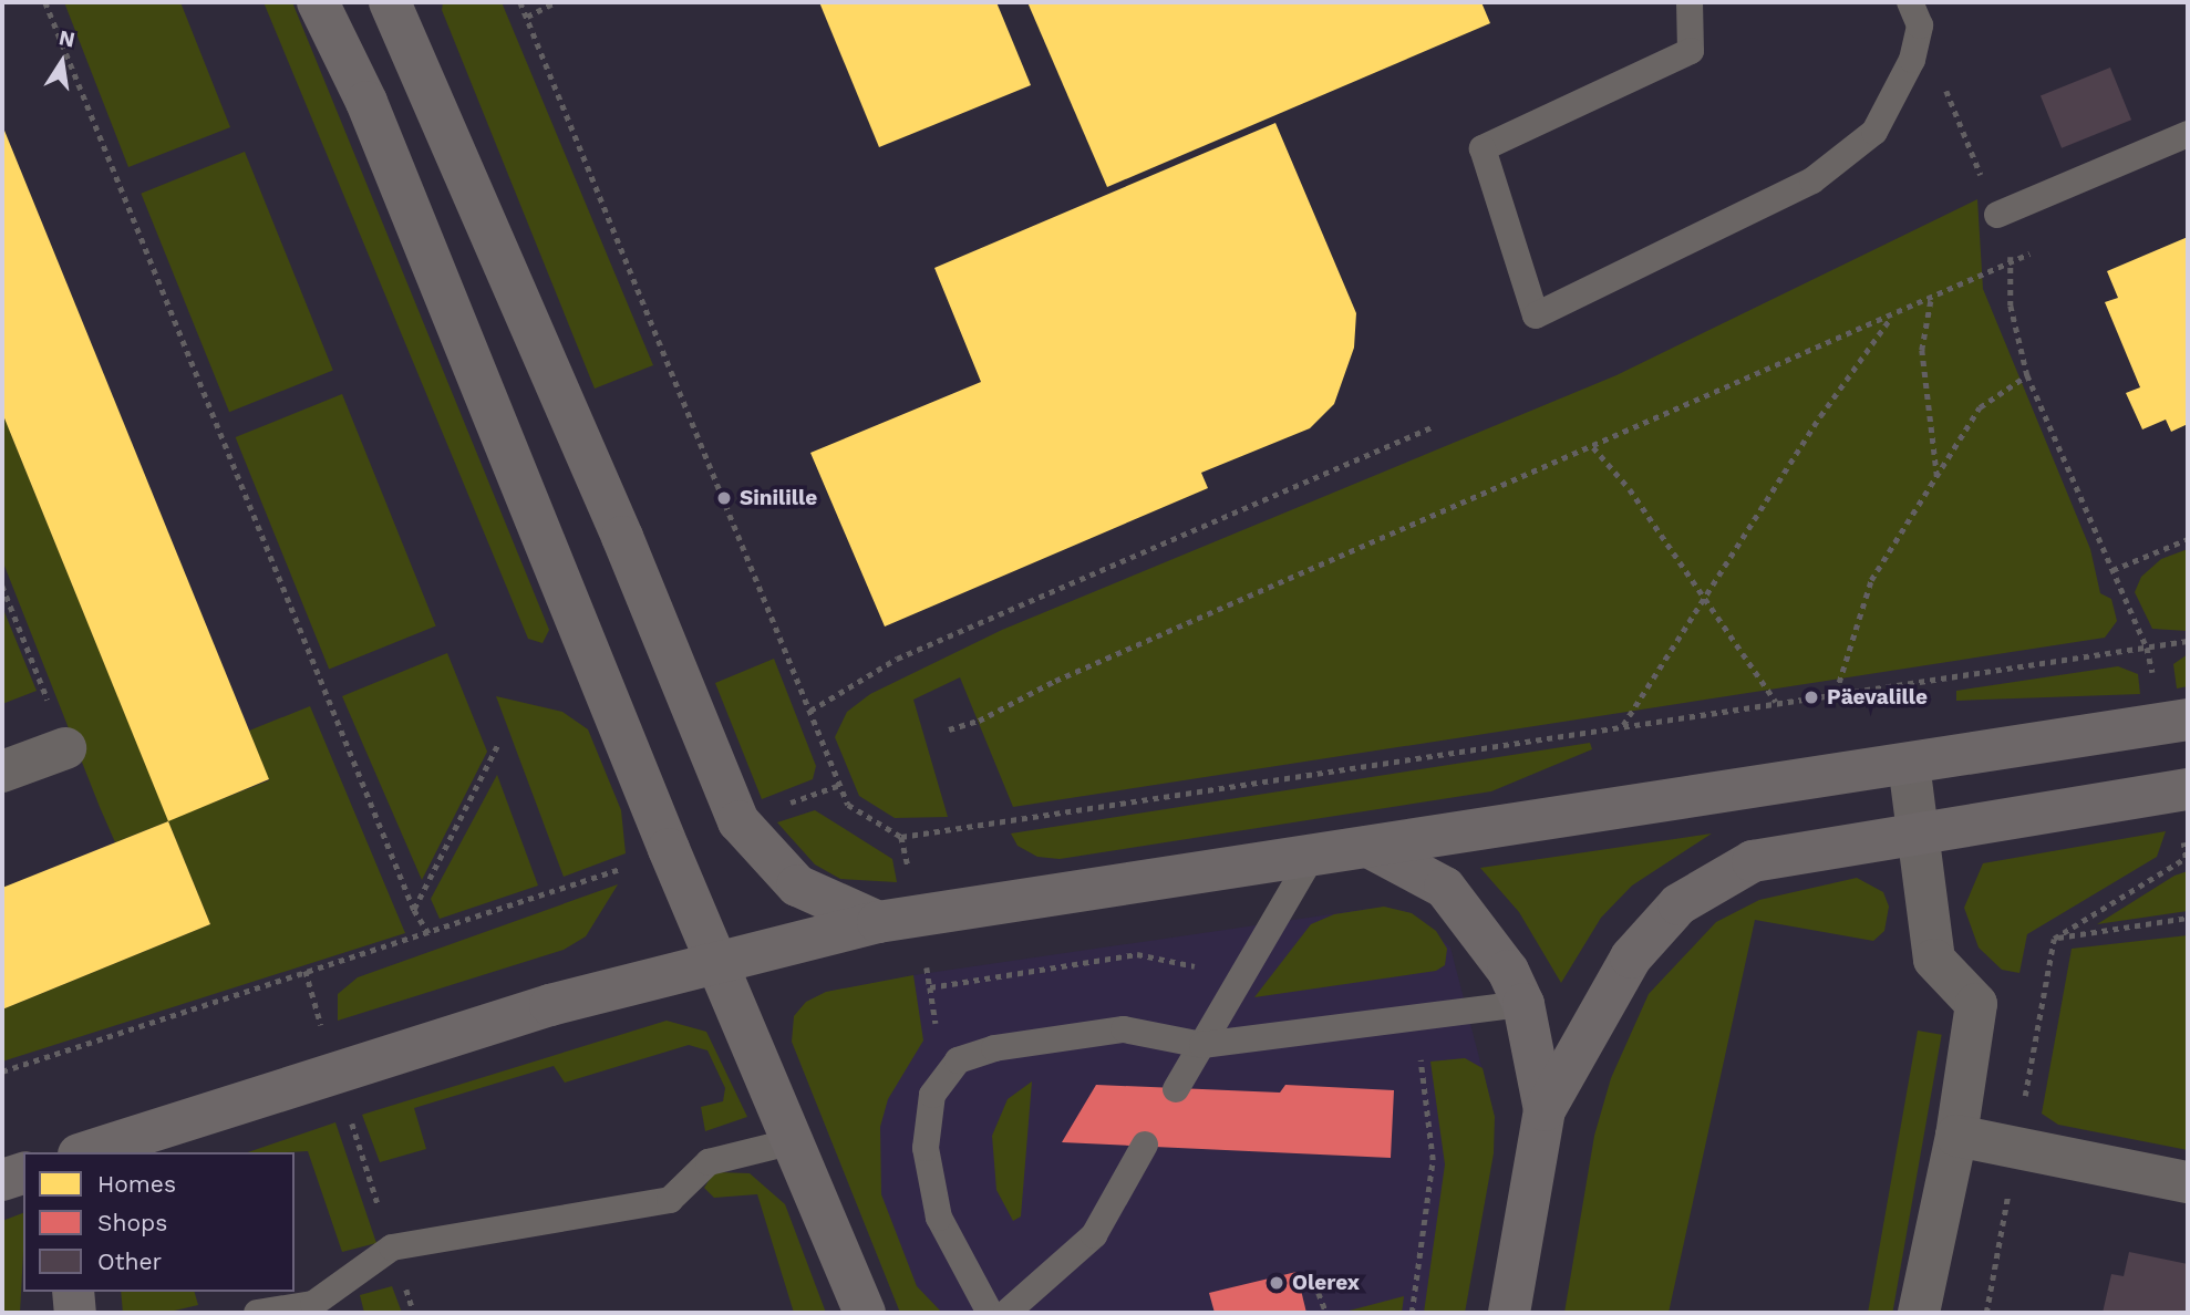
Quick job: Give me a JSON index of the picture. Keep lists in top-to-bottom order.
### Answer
{
  "places": ["Sinilille", "Päevalille", "Olerex"],
  "legend": ["Homes", "Shops", "Other"],
  "north": "top"
}
